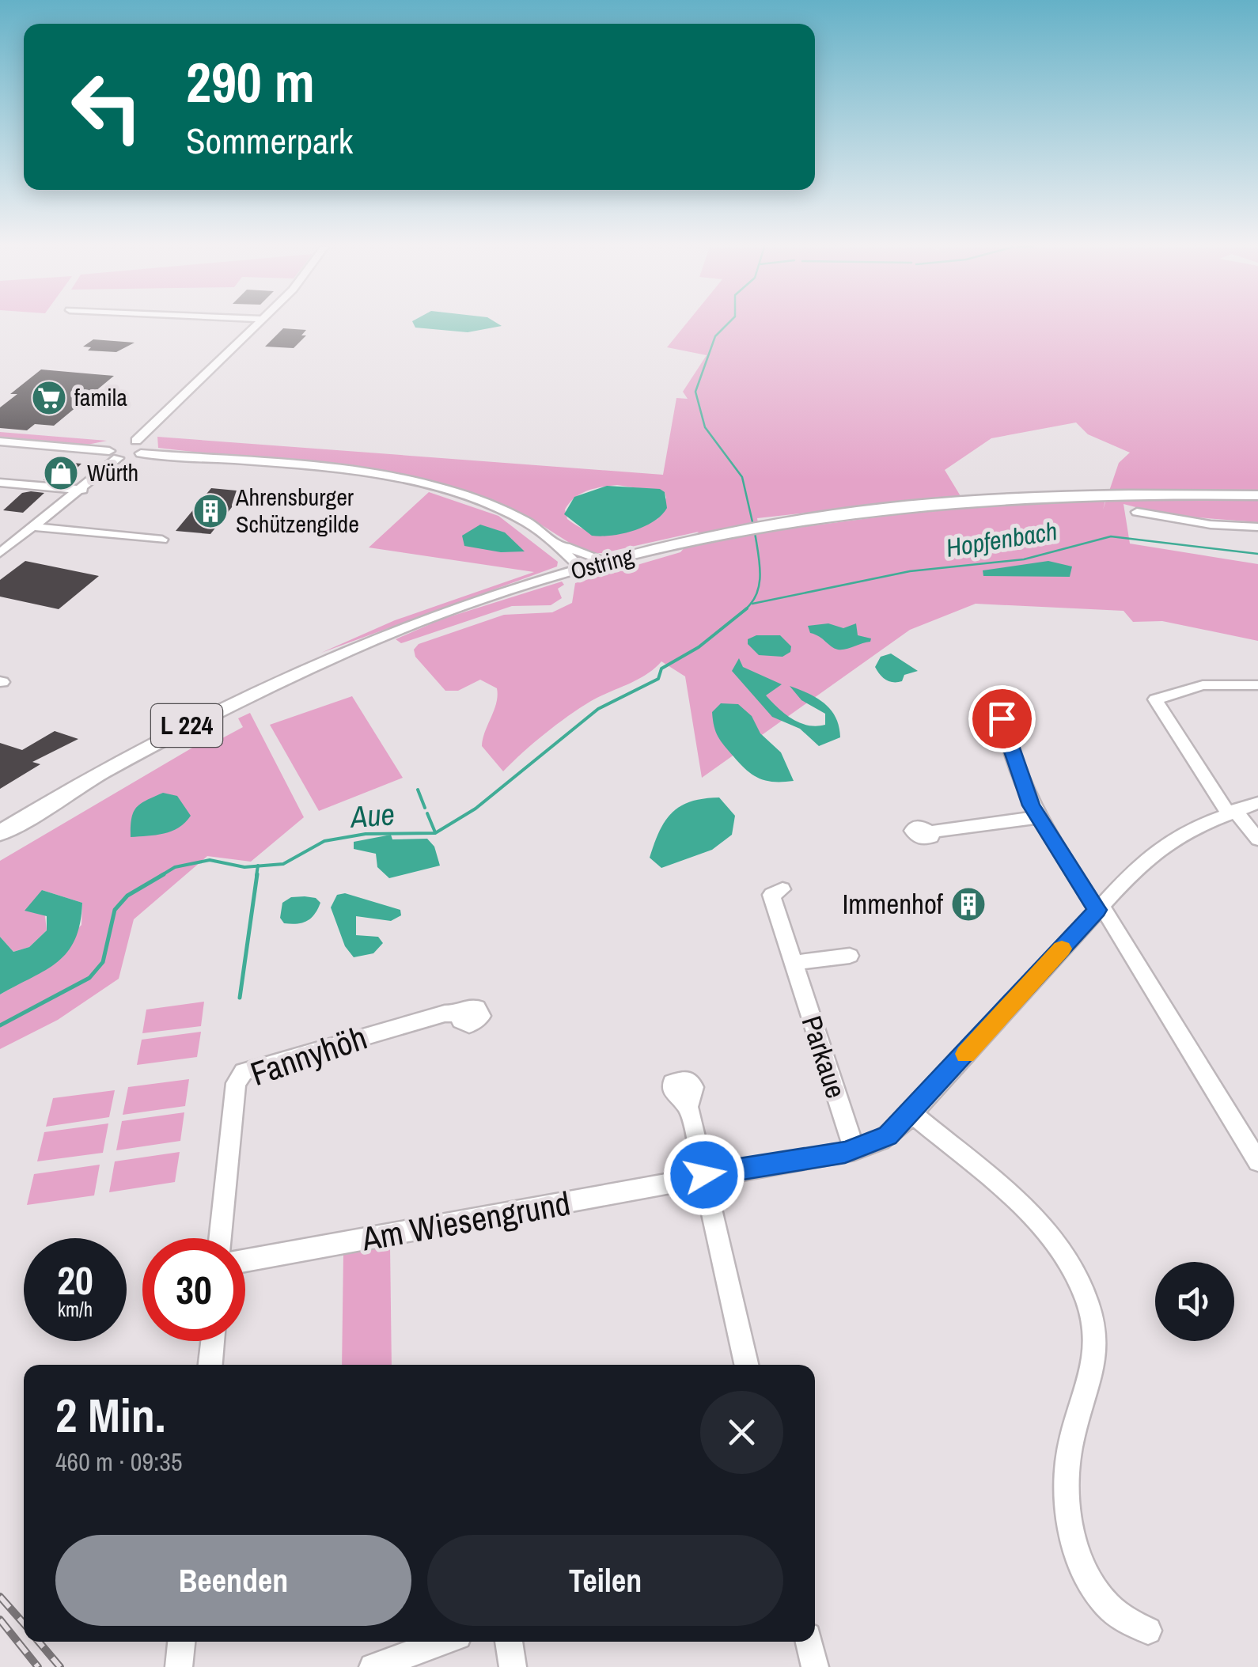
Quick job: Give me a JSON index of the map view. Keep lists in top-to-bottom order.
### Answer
{
  "streets": {
    "main road": ["Ostring", "L 224"],
    "street": ["Fannyhöh", "Parkaue", "Am Wiesengrund"]
  },
  "crossings": [
    ["Parkaue", "Am Wiesengrund"]
  ],
  "water": ["Hopfenbach", "Aue"],
  "places": {
    "supermarket": ["famila"],
    "shop": ["Würth"],
    "building": ["Ahrensburger Schützengilde", "Immenhof"]
  },
  "page": {
    "turn": ["290 m", "Sommerpark"],
    "speed": "20 km/h",
    "limit": "30",
    "heading": ["2 Min.", "460 m · 09:35"],
    "buttons": ["Beenden", "Teilen"]
  }
}
